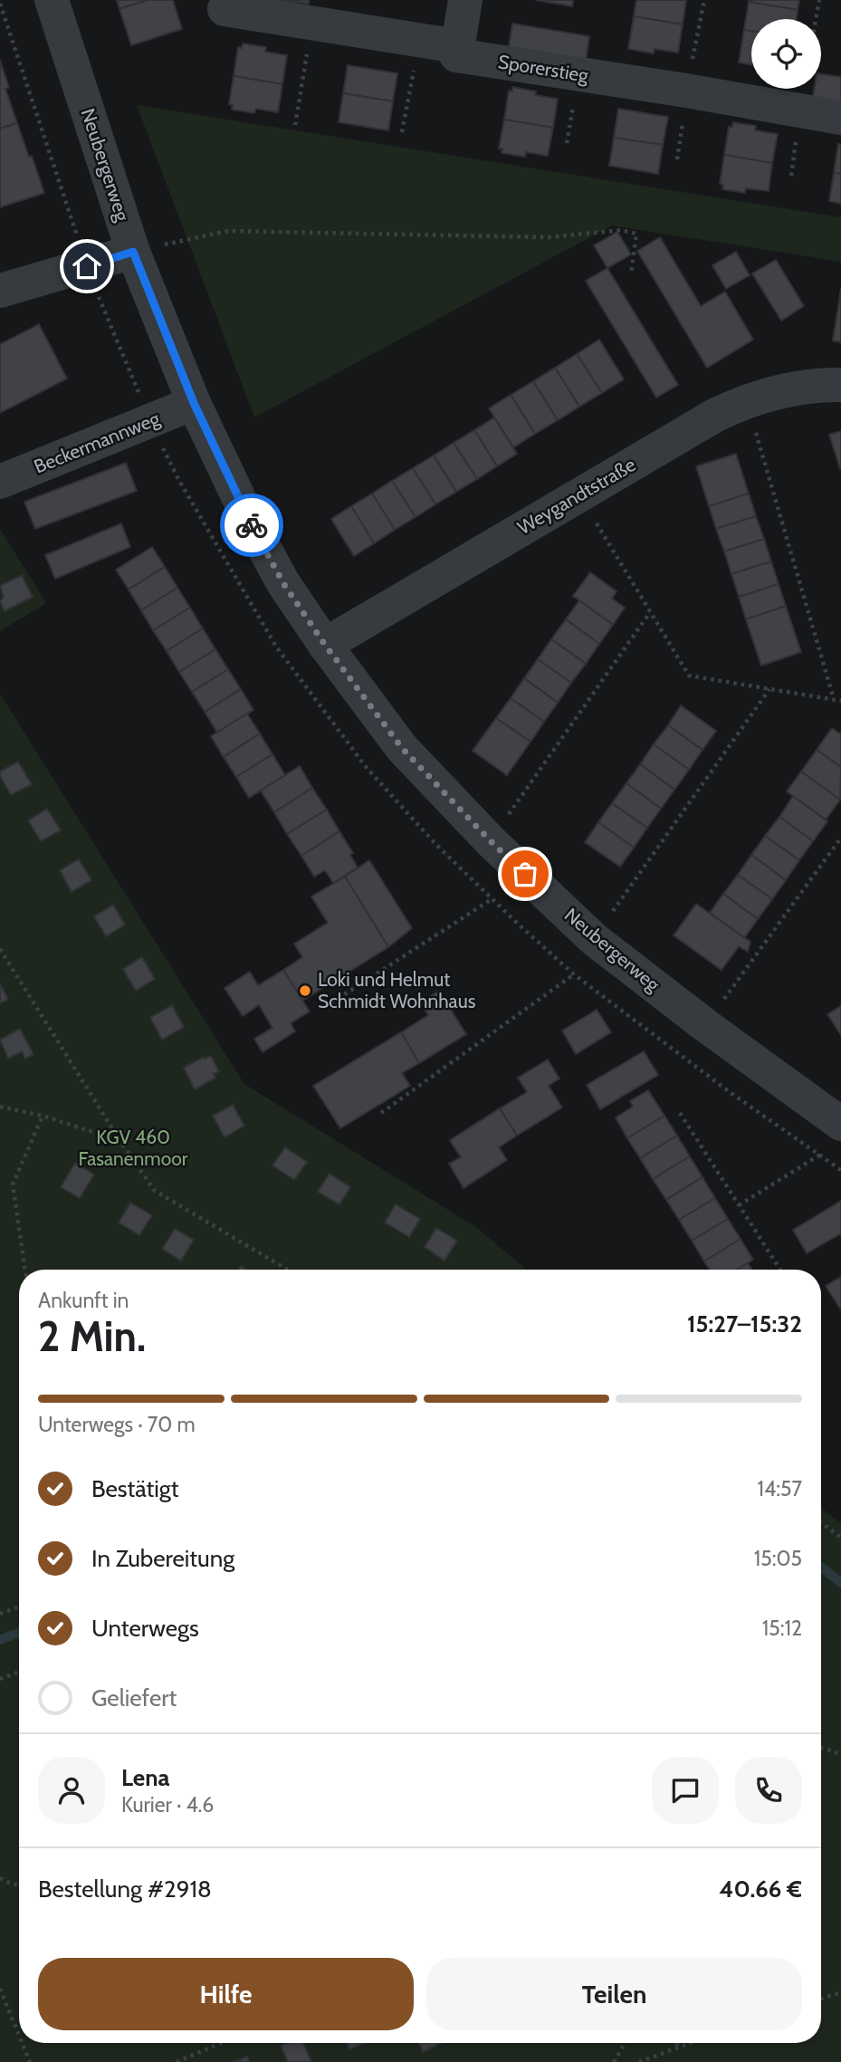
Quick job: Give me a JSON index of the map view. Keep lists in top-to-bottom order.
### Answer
{
  "streets": {
    "street": [
      "Sporerstieg",
      "Neubergerweg",
      "Beckermannweg",
      "Weygandtstraße"
    ]
  },
  "crossings": [
    ["Neubergerweg", "Beckermannweg"],
    ["Neubergerweg", "Weygandtstraße"]
  ],
  "parks": ["KGV 460 Fasanenmoor"],
  "places": ["Loki und Helmut Schmidt Wohnhaus"],
  "page": {
    "heading": ["2 Min.", "Ankunft in", "15:27–15:32"],
    "panel": [
      "Lena",
      "Kurier · 4.6",
      "Bestellung #2918",
      "40.66 €"
    ],
    "bar": "Unterwegs · 70 m",
    "list": [
      ["Bestätigt", "14:57"],
      ["In Zubereitung", "15:05"],
      ["Unterwegs", "15:12"],
      "Geliefert"
    ],
    "buttons": ["Hilfe", "Teilen"]
  }
}
